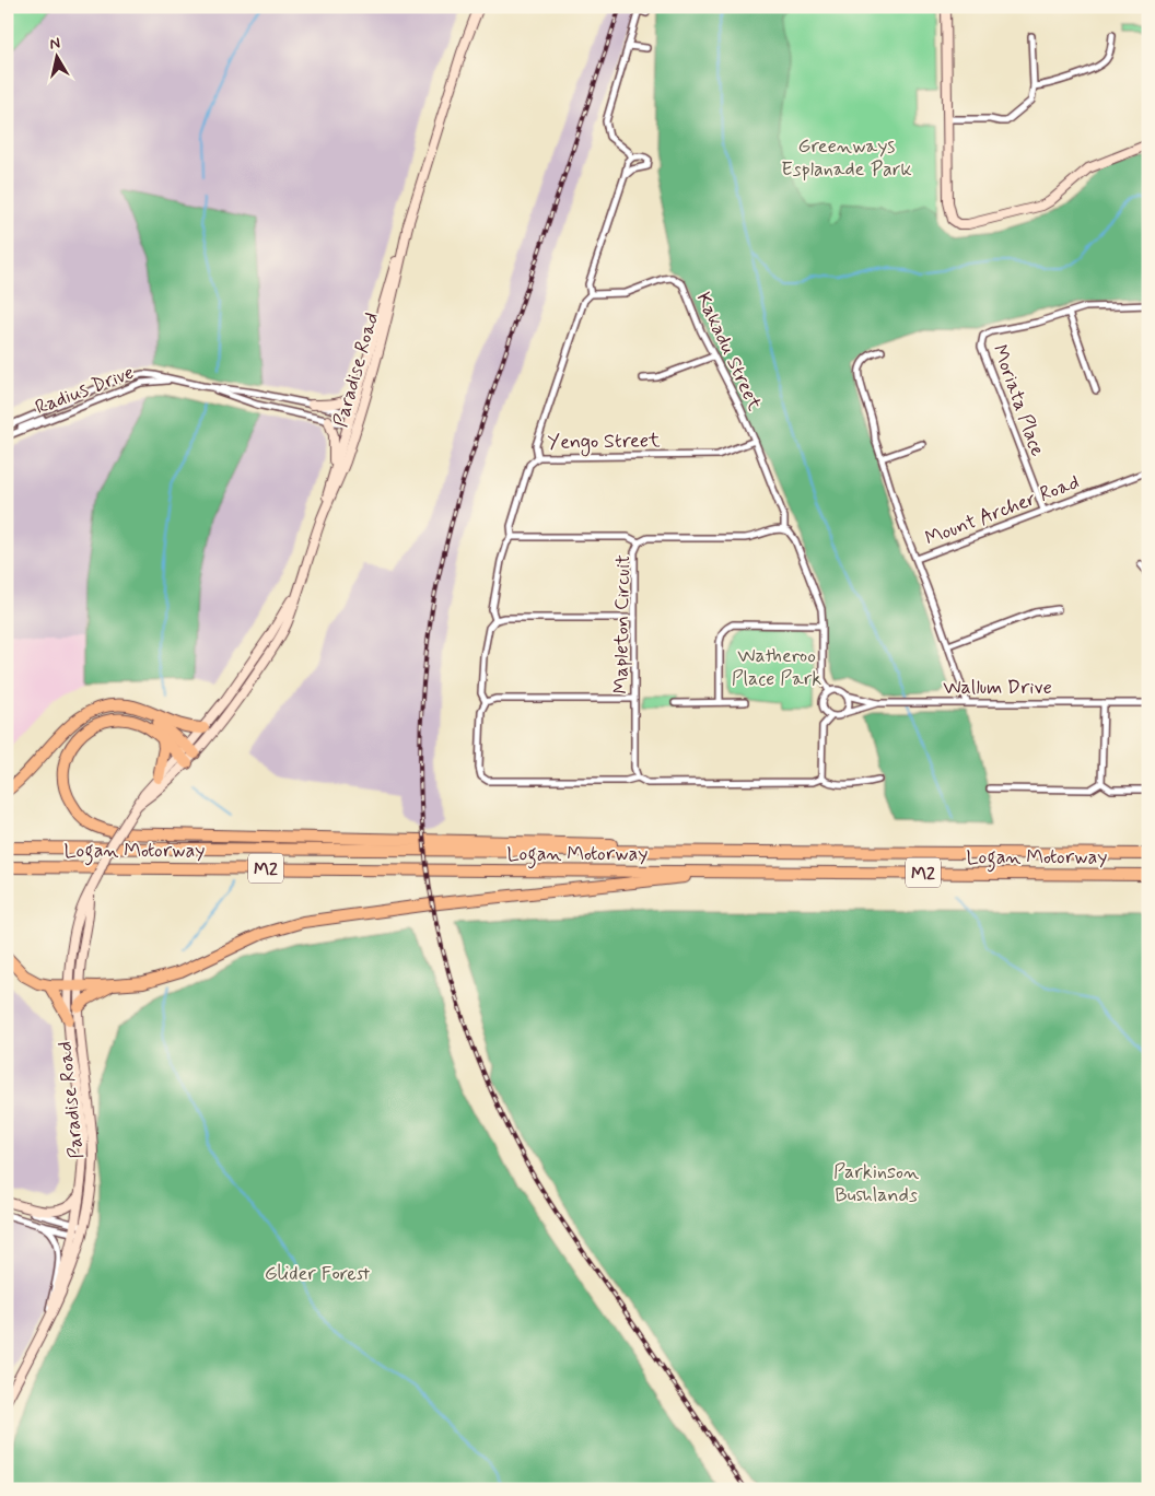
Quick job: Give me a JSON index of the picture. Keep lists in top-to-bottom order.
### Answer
{
  "streets": {
    "highway": ["Logan Motorway", "M2"],
    "street": [
      "Kakadu Street",
      "Paradise Road",
      "Radius Drive",
      "Moriata Place",
      "Yengo Street",
      "Mount Archer Road",
      "Mapleton Circuit",
      "Wallum Drive"
    ]
  },
  "crossings": [
    ["Kakadu Street", "Yengo Street"],
    ["Kakadu Street", "Mapleton Circuit"],
    ["Paradise Road", "Radius Drive"],
    ["Moriata Place", "Mount Archer Road"],
    ["Mount Archer Road", "Wallum Drive"]
  ],
  "parks": [
    "Greenways Esplanade Park",
    "Watheroo Place Park",
    "Parkinson Bushlands",
    "Glider Forest"
  ],
  "north": "top"
}
